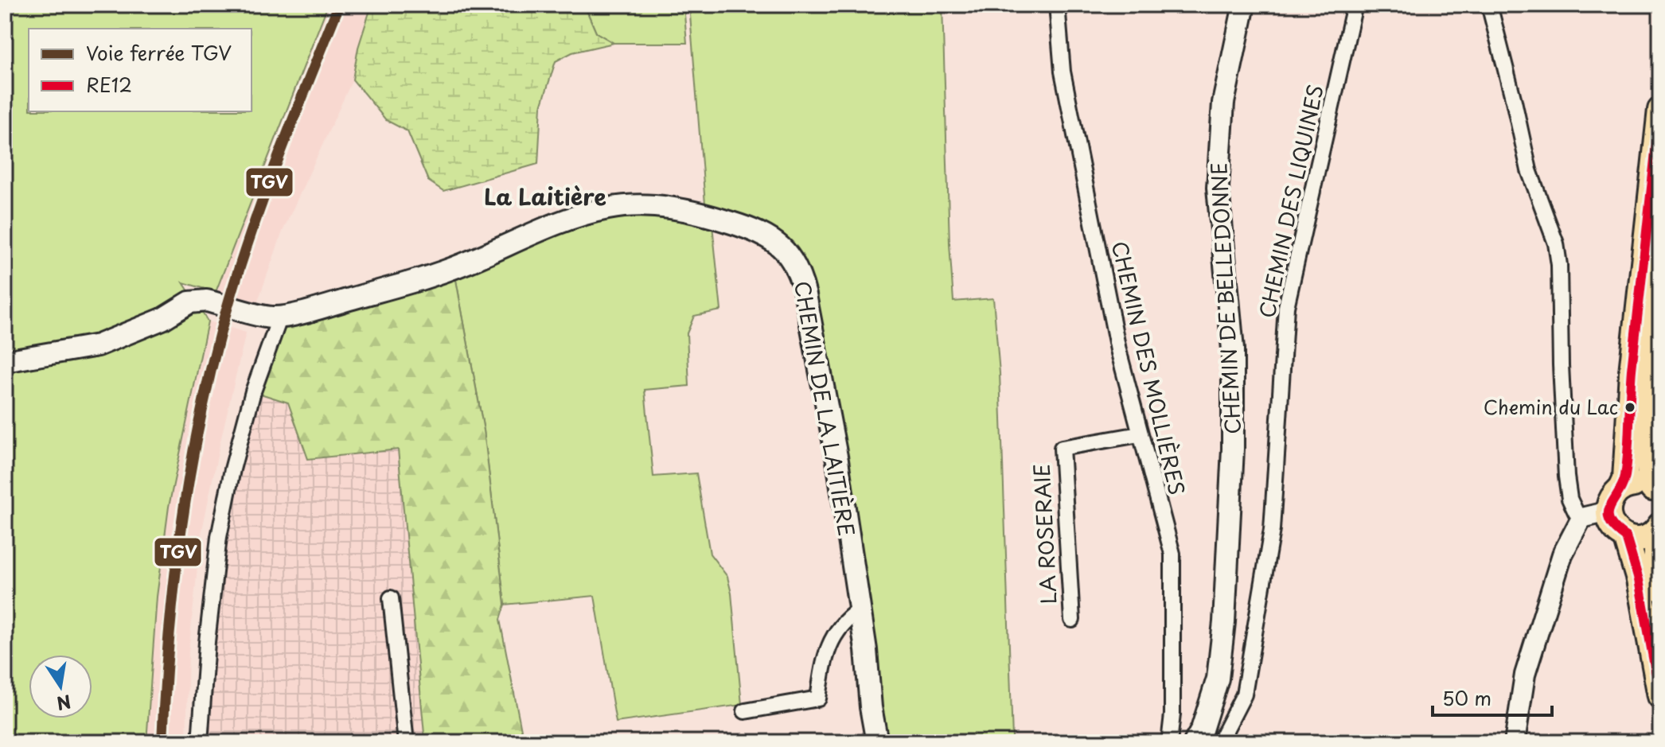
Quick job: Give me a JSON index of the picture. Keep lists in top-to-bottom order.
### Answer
{
  "streets": {
    "main road": ["CHEMIN DE BELLEDONNE", "CHEMIN DE LA LAITIÈRE"],
    "street": ["CHEMIN DES LIQUINES", "CHEMIN DES MOLLIÈRES", "LA ROSERAIE"]
  },
  "crossings": [
    ["CHEMIN DES MOLLIÈRES", "LA ROSERAIE"]
  ],
  "districts": ["La Laitière"],
  "places": ["Chemin du Lac"],
  "lines": ["rail line TGV", "transit line RE12"],
  "legend": ["Voie ferrée TGV", "RE12"],
  "scale_bar": "50 m",
  "north": "bottom"
}
